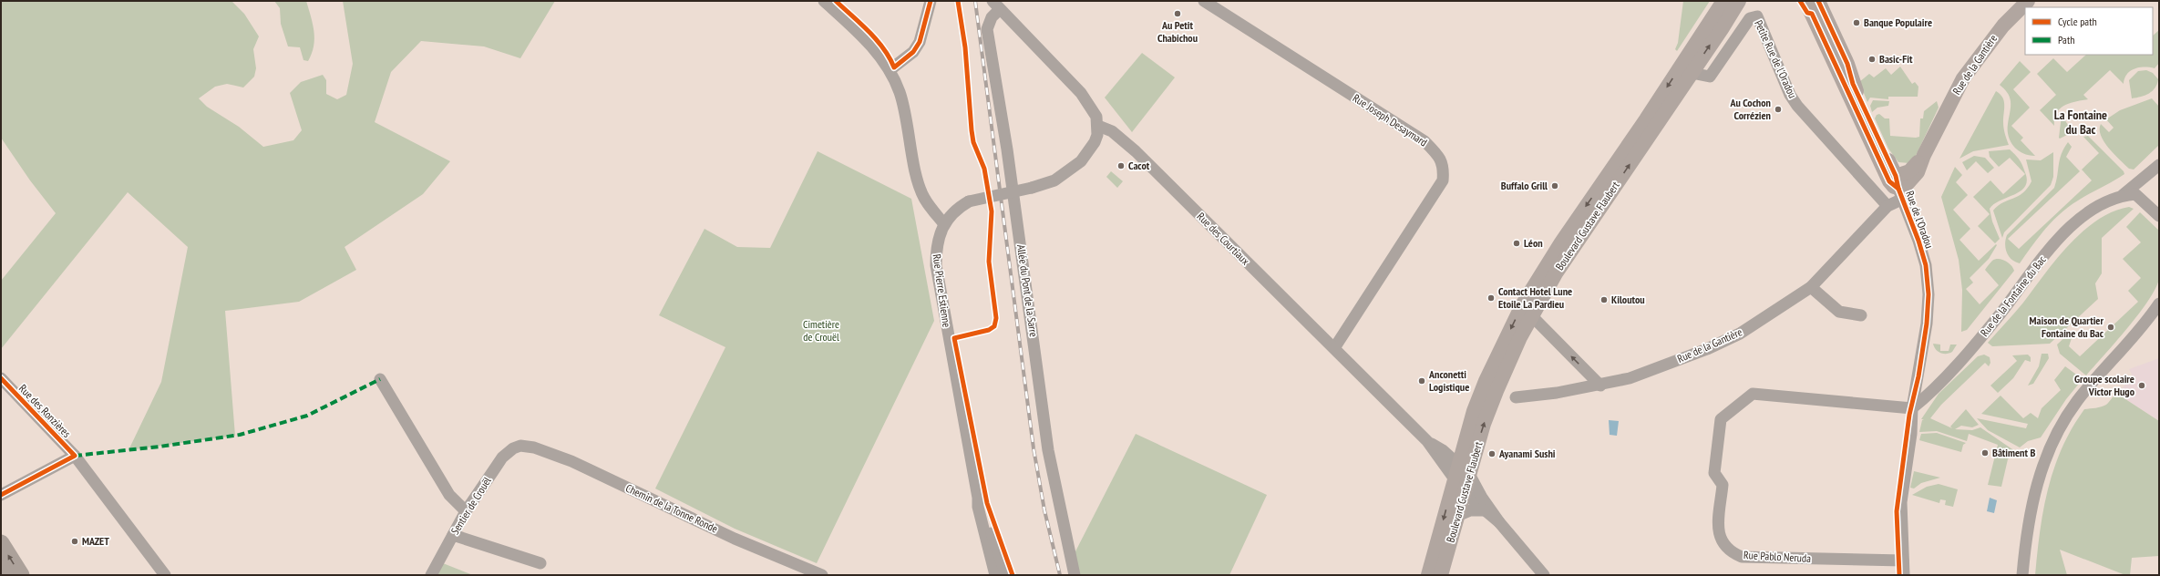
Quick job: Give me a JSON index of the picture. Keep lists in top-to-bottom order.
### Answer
{
  "streets": {
    "main road": ["Rue de la Gantière", "Rue de l'Oradou", "Boulevard Gustave Flaubert"],
    "street": [
      "Petite Rue de l'Oradou",
      "Rue Joseph Desaymard",
      "Rue des Courtiaux",
      "Rue Pierre Estienne",
      "Allée du Pont de la Sarre",
      "Rue de la Fontaine du Bac",
      "Rue des Ronzières",
      "Sentier de Crouël",
      "Chemin de la Tonne Ronde",
      "Rue Pablo Neruda"
    ]
  },
  "crossings": [
    ["Petite Rue de l'Oradou", "Rue de la Gantière"],
    ["Petite Rue de l'Oradou", "Boulevard Gustave Flaubert"],
    ["Rue de la Gantière", "Rue de l'Oradou"],
    ["Rue Joseph Desaymard", "Rue des Courtiaux"],
    ["Rue de l'Oradou", "Rue de la Fontaine du Bac"],
    ["Rue de l'Oradou", "Rue Pablo Neruda"],
    ["Boulevard Gustave Flaubert", "Rue des Courtiaux"],
    ["Rue des Courtiaux", "Rue Pierre Estienne"],
    ["Rue de la Fontaine du Bac", "Rue Pablo Neruda"],
    ["Sentier de Crouël", "Chemin de la Tonne Ronde"]
  ],
  "districts": ["La Fontaine du Bac"],
  "parks": ["Cimetière de Crouël"],
  "places": [
    "Au Petit Chabichou",
    "Banque Populaire",
    "Basic-Fit",
    "Au Cochon Corrézien",
    "Cacot",
    "Buffalo Grill",
    "Léon",
    "Contact Hotel Lune Etoile La Pardieu",
    "Kiloutou",
    "Maison de Quartier Fontaine du Bac",
    "Anconetti Logistique",
    "Groupe scolaire Victor Hugo",
    "Bâtiment B",
    "Ayanami Sushi",
    "MAZET"
  ],
  "legend": ["Cycle path", "Path"]
}
